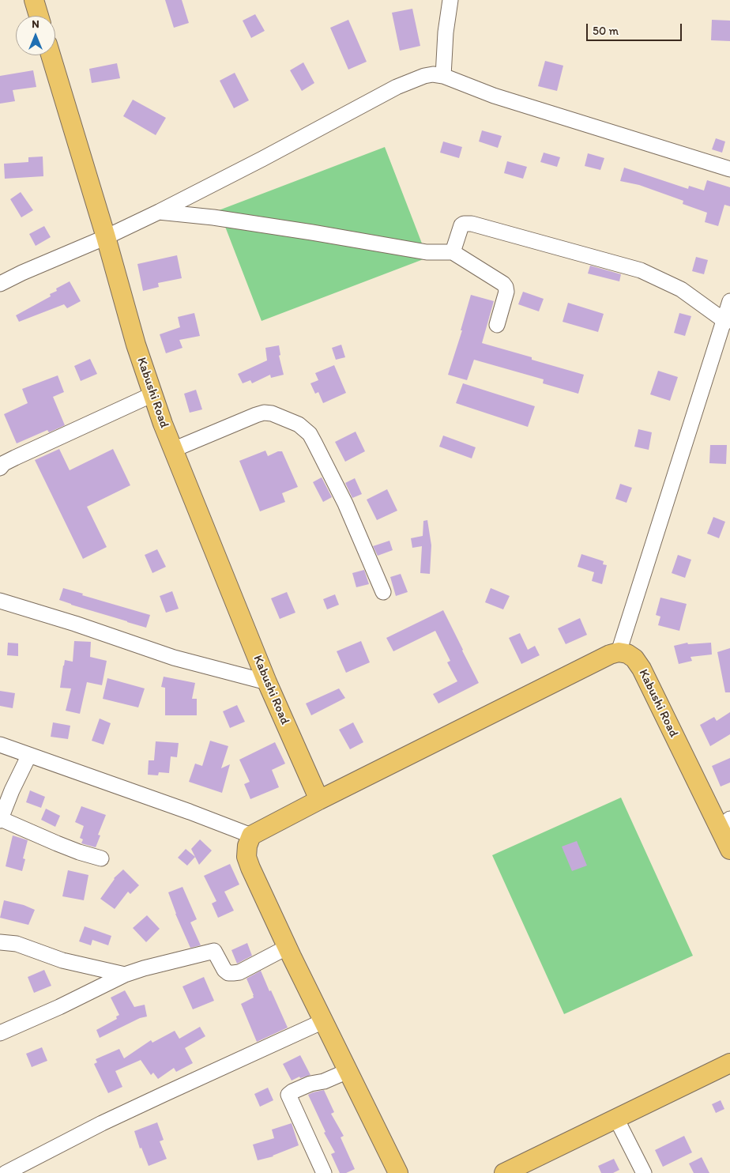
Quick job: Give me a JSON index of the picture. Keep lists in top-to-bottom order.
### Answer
{
  "streets": {
    "main road": ["Kabushi Road"]
  },
  "scale_bar": "50 m",
  "north": "top"
}
